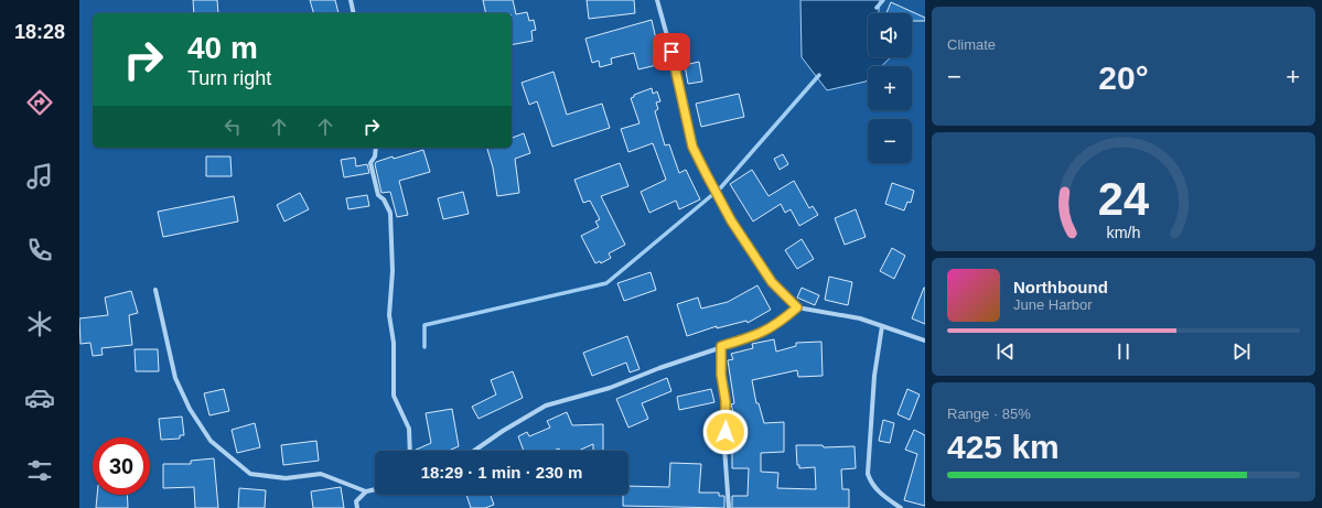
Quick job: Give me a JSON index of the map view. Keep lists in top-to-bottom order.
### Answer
{
  "page": {
    "tabs": "18:28",
    "tile": [
      "Climate",
      ["Range · 85%", "425 km"]
    ],
    "map_buttons": ["+", "−"],
    "turn": ["40 m", "Turn right"],
    "heat": ["−", "20°", "+"],
    "song": ["Northbound", "June Harbor"],
    "limit": "30",
    "trip": "18:29 · 1 min · 230 m",
    "gauge": ["24", "km/h"]
  }
}
